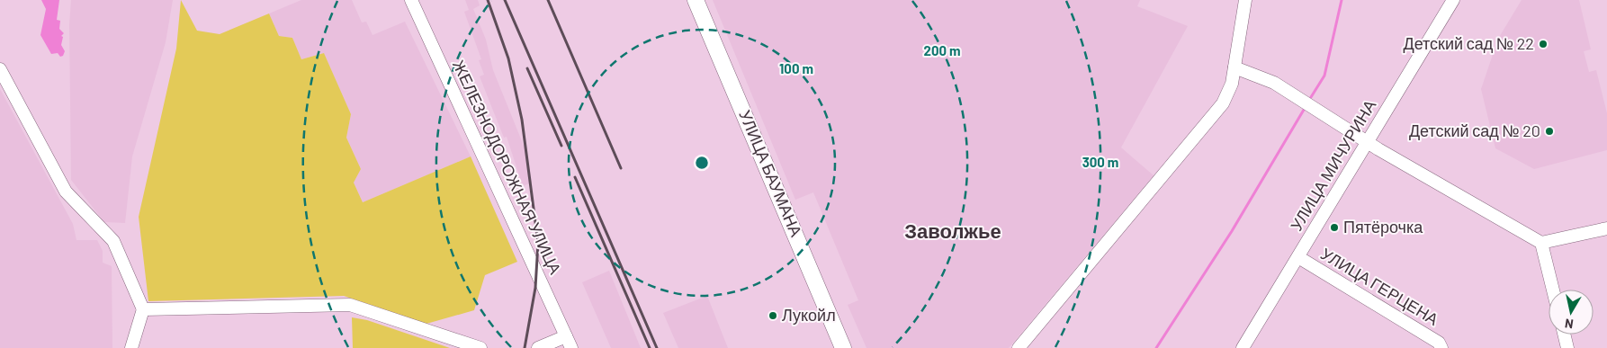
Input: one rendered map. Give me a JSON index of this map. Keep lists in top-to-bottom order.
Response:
{
  "streets": {
    "main road": ["УЛИЦА БАУМАНА"],
    "street": ["УЛИЦА МИЧУРИНА", "ЖЕЛЕЗНОДОРОЖНАЯ УЛИЦА", "УЛИЦА ГЕРЦЕНА"]
  },
  "crossings": [
    ["УЛИЦА МИЧУРИНА", "УЛИЦА ГЕРЦЕНА"]
  ],
  "districts": ["Заволжье"],
  "places": [
    "Детский сад № 22",
    "Детский сад № 20",
    "Пятёрочка",
    "Лукойл"
  ],
  "north": "bottom",
  "rings": ["200 m", "100 m", "300 m"]
}
